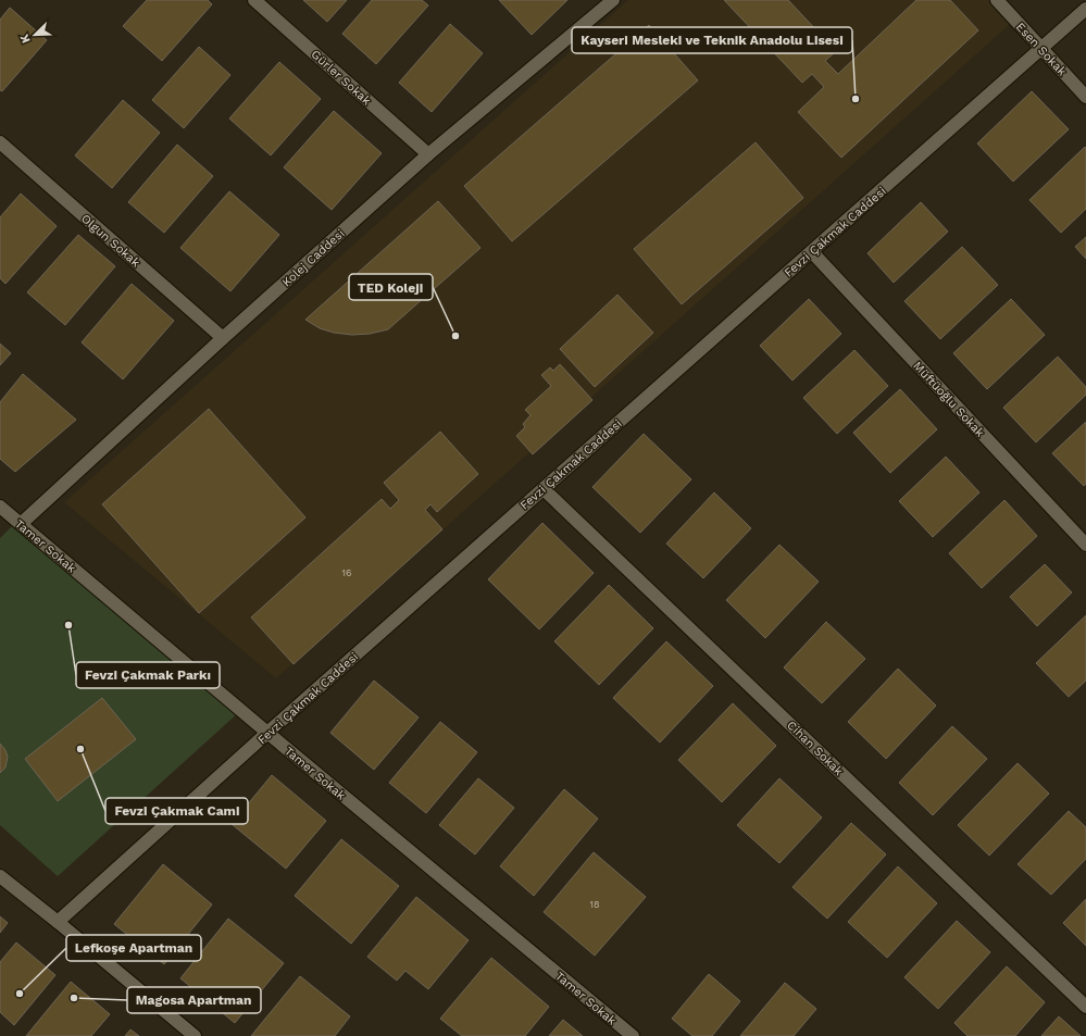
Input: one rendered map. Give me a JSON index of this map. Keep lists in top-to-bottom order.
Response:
{
  "streets": {
    "street": [
      "Esen Sokak",
      "Gürler Sokak",
      "Fevzi Çakmak Caddesi",
      "Olgun Sokak",
      "Kolej Caddesi",
      "Müftüoğlu Sokak",
      "Tamer Sokak",
      "Cihan Sokak"
    ]
  },
  "crossings": [
    ["Esen Sokak", "Fevzi Çakmak Caddesi"],
    ["Gürler Sokak", "Kolej Caddesi"],
    ["Fevzi Çakmak Caddesi", "Müftüoğlu Sokak"],
    ["Fevzi Çakmak Caddesi", "Tamer Sokak"],
    ["Fevzi Çakmak Caddesi", "Cihan Sokak"],
    ["Olgun Sokak", "Kolej Caddesi"],
    ["Kolej Caddesi", "Tamer Sokak"]
  ],
  "places": [
    "Kayseri Mesleki ve Teknik Anadolu Lisesi",
    "TED Koleji",
    "Fevzi Çakmak Parkı",
    "Fevzi Çakmak Cami",
    "Lefkoşe Apartman",
    "Magosa Apartman"
  ],
  "house_numbers": ["16", "18"],
  "north": "bottom left"
}
